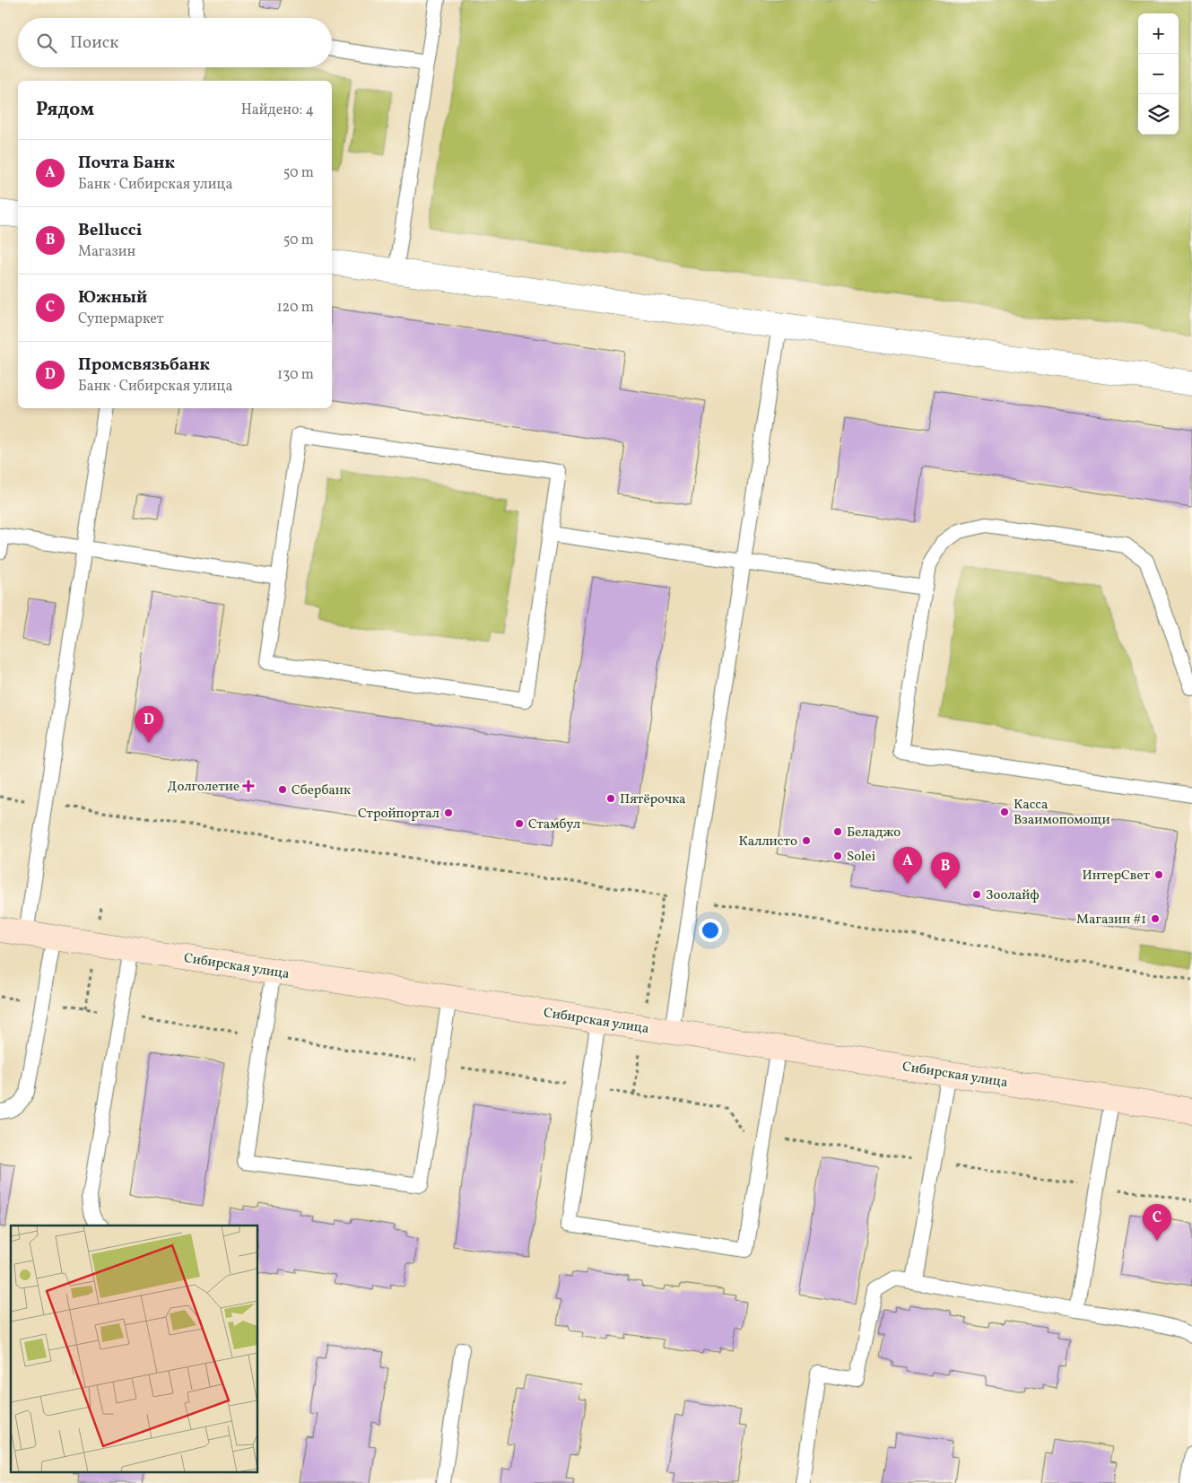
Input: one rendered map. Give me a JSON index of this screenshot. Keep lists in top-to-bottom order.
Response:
{
  "streets": {
    "main road": ["Сибирская улица"]
  },
  "places": {
    "health": ["Долголетие"],
    "other": [
      "Сбербанк",
      "Пятёрочка",
      "Касса Взаимопомощи",
      "Стройпортал",
      "Стамбул",
      "Беладжо",
      "Каллисто",
      "Solei",
      "ИнтерСвет",
      "Зоолайф",
      "Магазин #1"
    ]
  },
  "page": {
    "map_buttons": ["+", "−"],
    "search": "Поиск",
    "heading": ["Рядом", "Найдено: 4"],
    "list": [
      {
        "mark": "A",
        "name": "Почта Банк",
        "note": "Банк · Сибирская улица",
        "value": "50 m"
      },
      {
        "mark": "B",
        "name": "Bellucci",
        "note": "Магазин",
        "value": "50 m"
      },
      {
        "mark": "C",
        "name": "Южный",
        "note": "Супермаркет",
        "value": "120 m"
      },
      {
        "mark": "D",
        "name": "Промсвязьбанк",
        "note": "Банк · Сибирская улица",
        "value": "130 m"
      }
    ],
    "pins": [
      "D",
      "A",
      "B",
      "C"
    ]
  }
}
